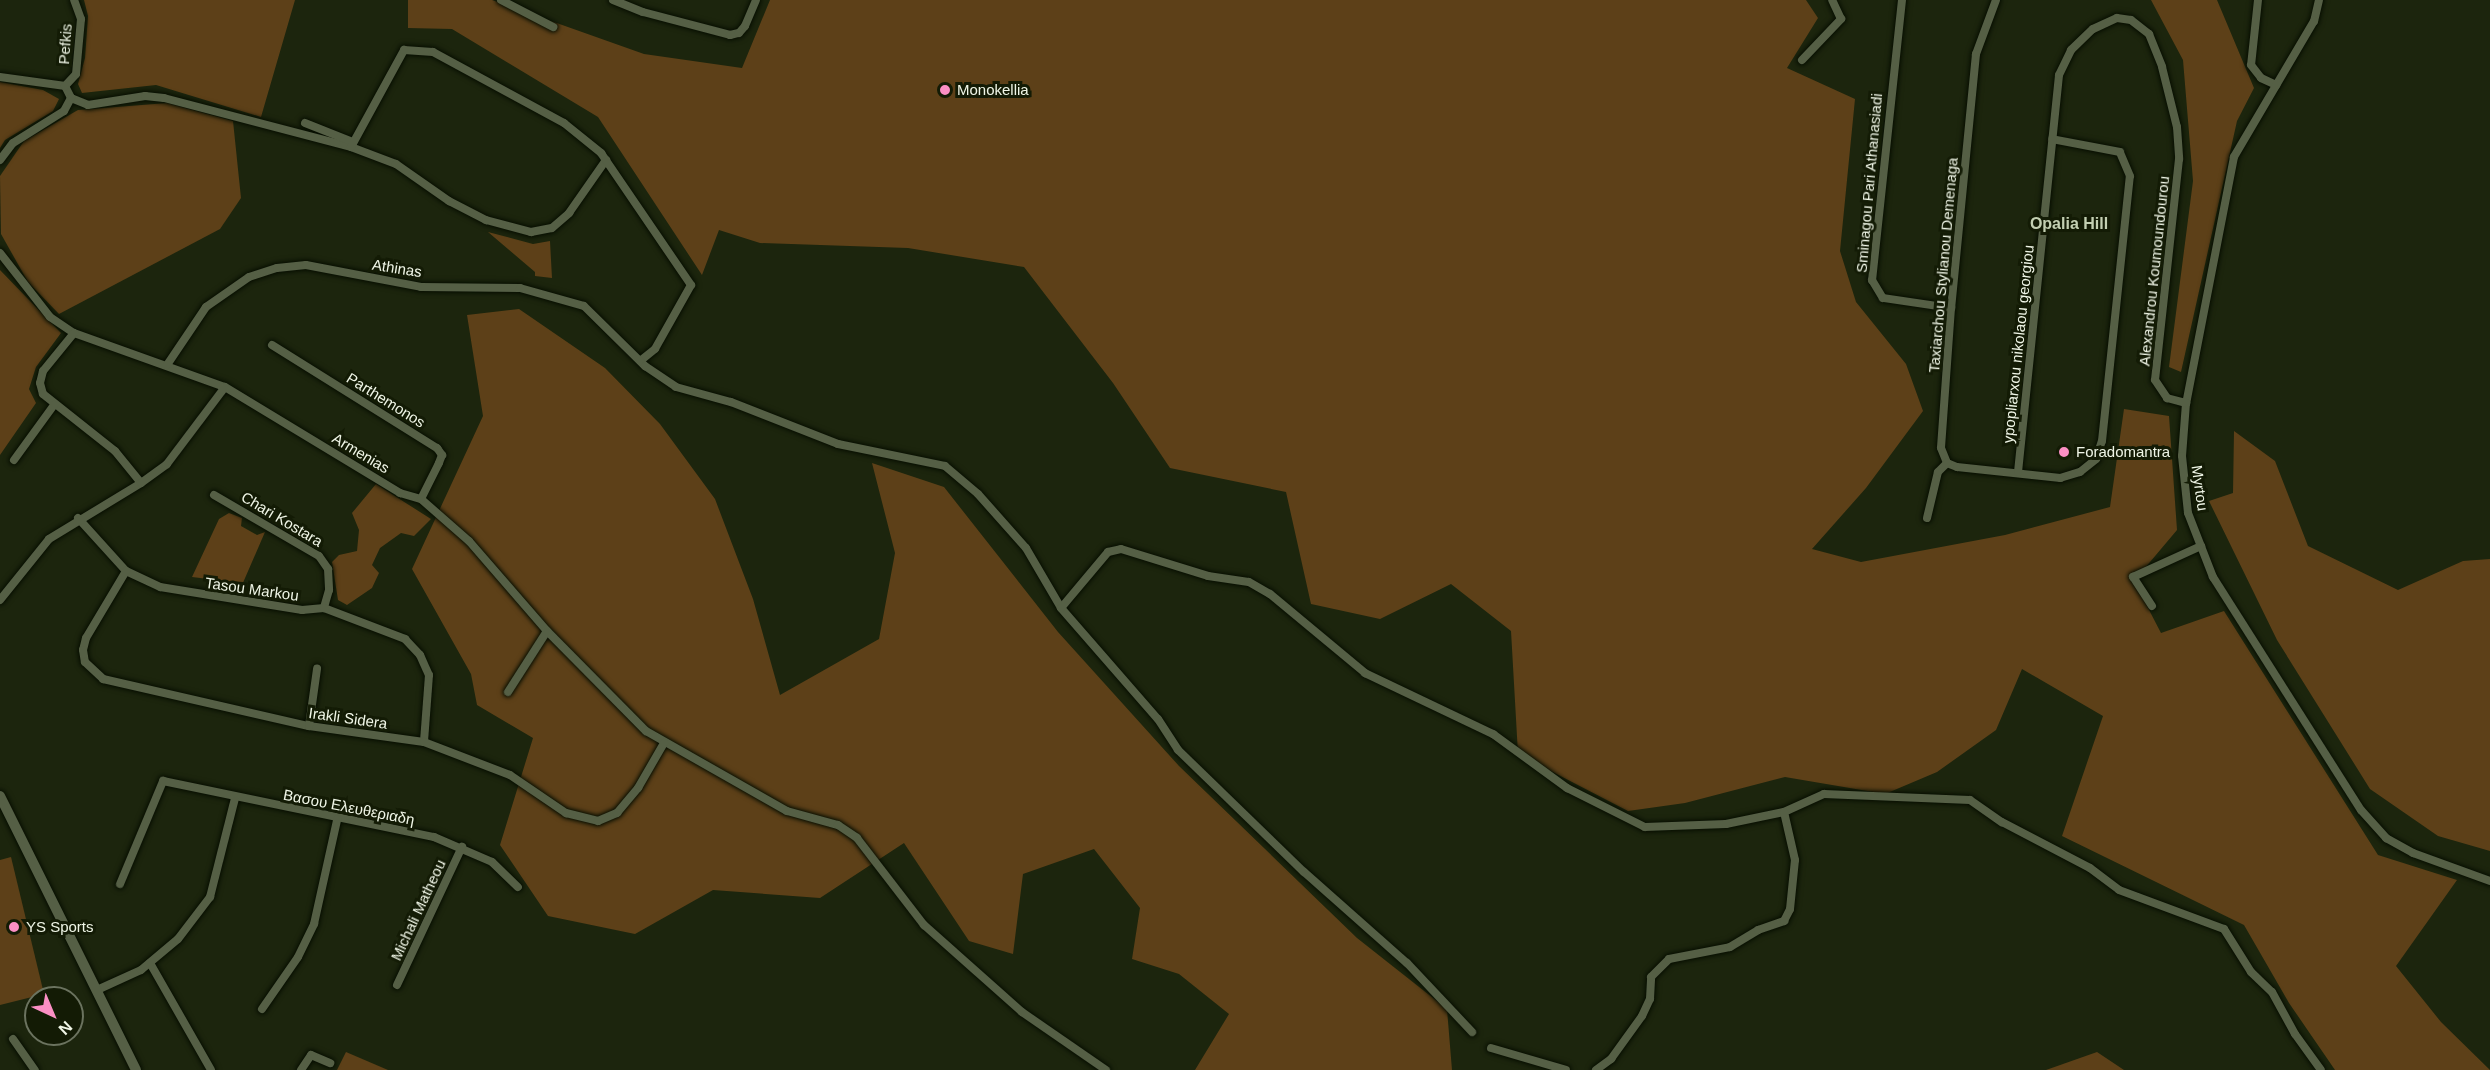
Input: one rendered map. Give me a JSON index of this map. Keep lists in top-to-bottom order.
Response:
{
  "streets": {
    "street": [
      "Pefkis",
      "Sminagou Pari Athanasiadi",
      "Taxiarchou Stylianou Demenaga",
      "Athinas",
      "Alexandrou Koumoundourou",
      "ypopliarxou nikolaou georgiou",
      "Parthemonos",
      "Armenias",
      "Myrtou",
      "Chari Kostara",
      "Tasou Markou",
      "Irakli Sidera",
      "Βασου Ελευθεριαδη",
      "Michali Matheou"
    ]
  },
  "crossings": [
    ["Sminagou Pari Athanasiadi", "Taxiarchou Stylianou Demenaga"],
    ["Athinas", "Armenias"],
    ["Alexandrou Koumoundourou", "ypopliarxou nikolaou georgiou"],
    ["Alexandrou Koumoundourou", "Myrtou"],
    ["Parthemonos", "Armenias"],
    ["Armenias", "Irakli Sidera"],
    ["Chari Kostara", "Tasou Markou"],
    ["Tasou Markou", "Irakli Sidera"],
    ["Βασου Ελευθεριαδη", "Michali Matheou"]
  ],
  "districts": ["Opalia Hill"],
  "places": ["Monokellia", "Foradomantra", "YS Sports"],
  "north": "bottom right"
}
